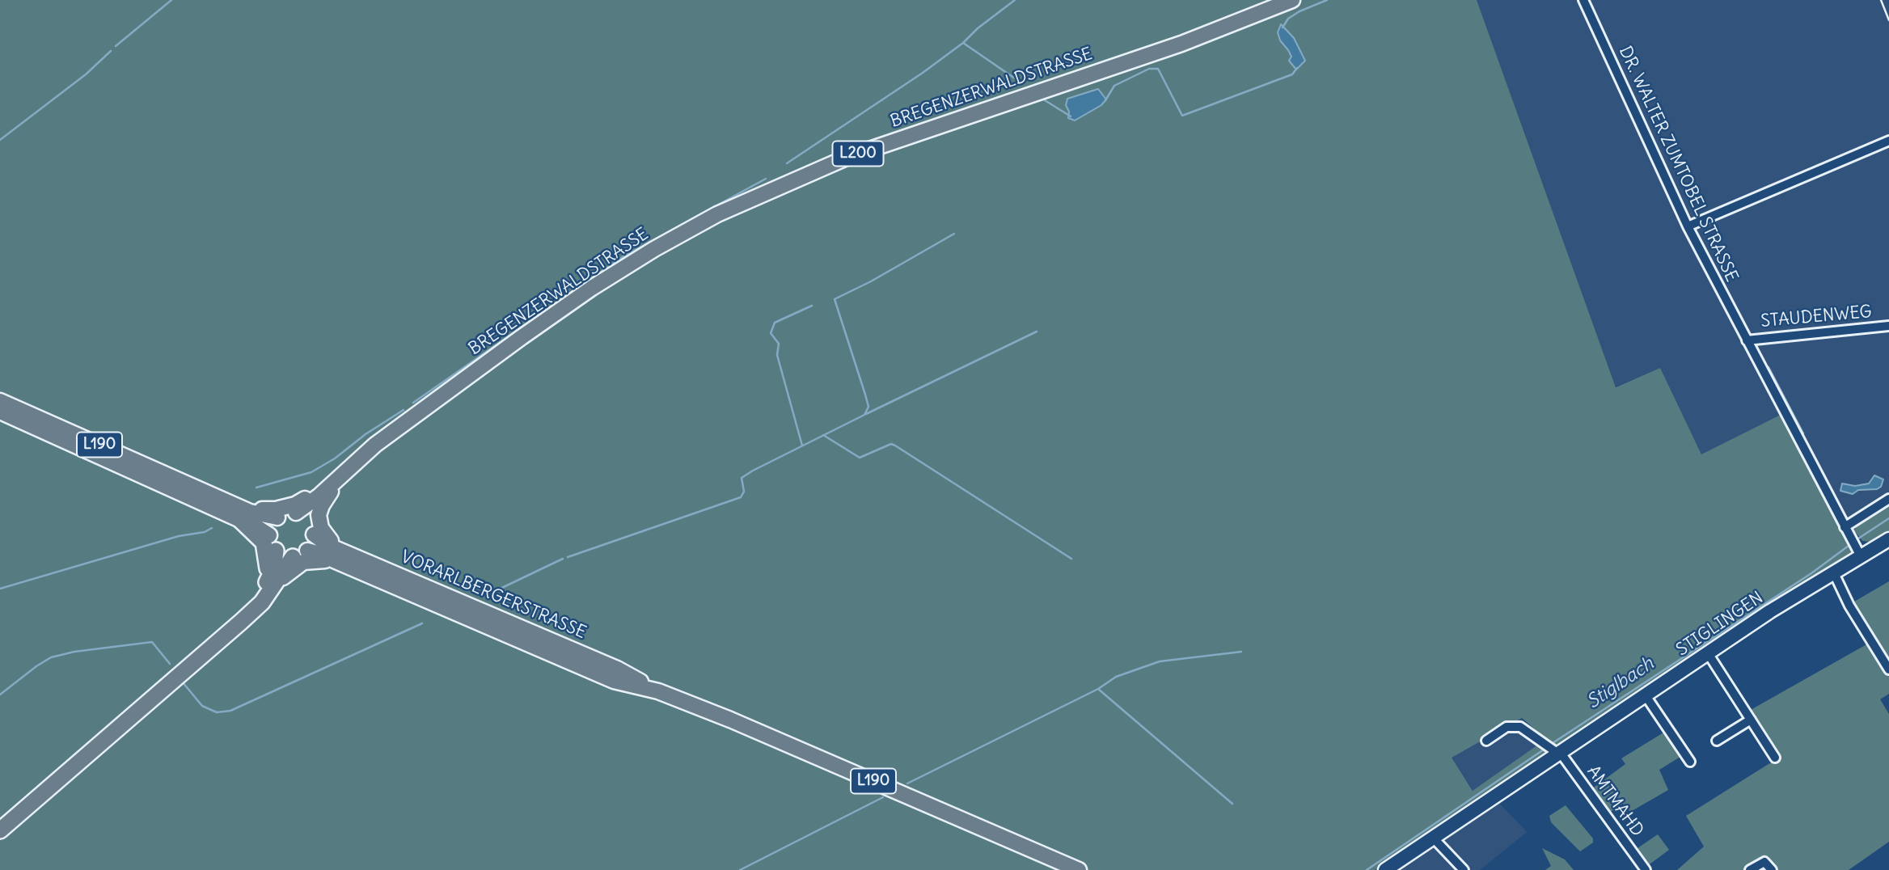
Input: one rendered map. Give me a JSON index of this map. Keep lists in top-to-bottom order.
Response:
{
  "streets": {
    "main road": [
      "BREGENZERWALDSTRASSE",
      "L200",
      "L190",
      "VORARLBERGERSTRASSE",
      "STIGLINGEN"
    ],
    "street": ["DR. WALTER ZUMTOBEL STRASSE", "STAUDENWEG", "AMTMAHD"]
  },
  "crossings": [
    ["BREGENZERWALDSTRASSE", "L190"],
    ["BREGENZERWALDSTRASSE", "VORARLBERGERSTRASSE"],
    ["DR. WALTER ZUMTOBEL STRASSE", "STAUDENWEG"],
    ["DR. WALTER ZUMTOBEL STRASSE", "STIGLINGEN"],
    ["L190", "VORARLBERGERSTRASSE"],
    ["STIGLINGEN", "AMTMAHD"]
  ],
  "water": ["Stiglbach"]
}
